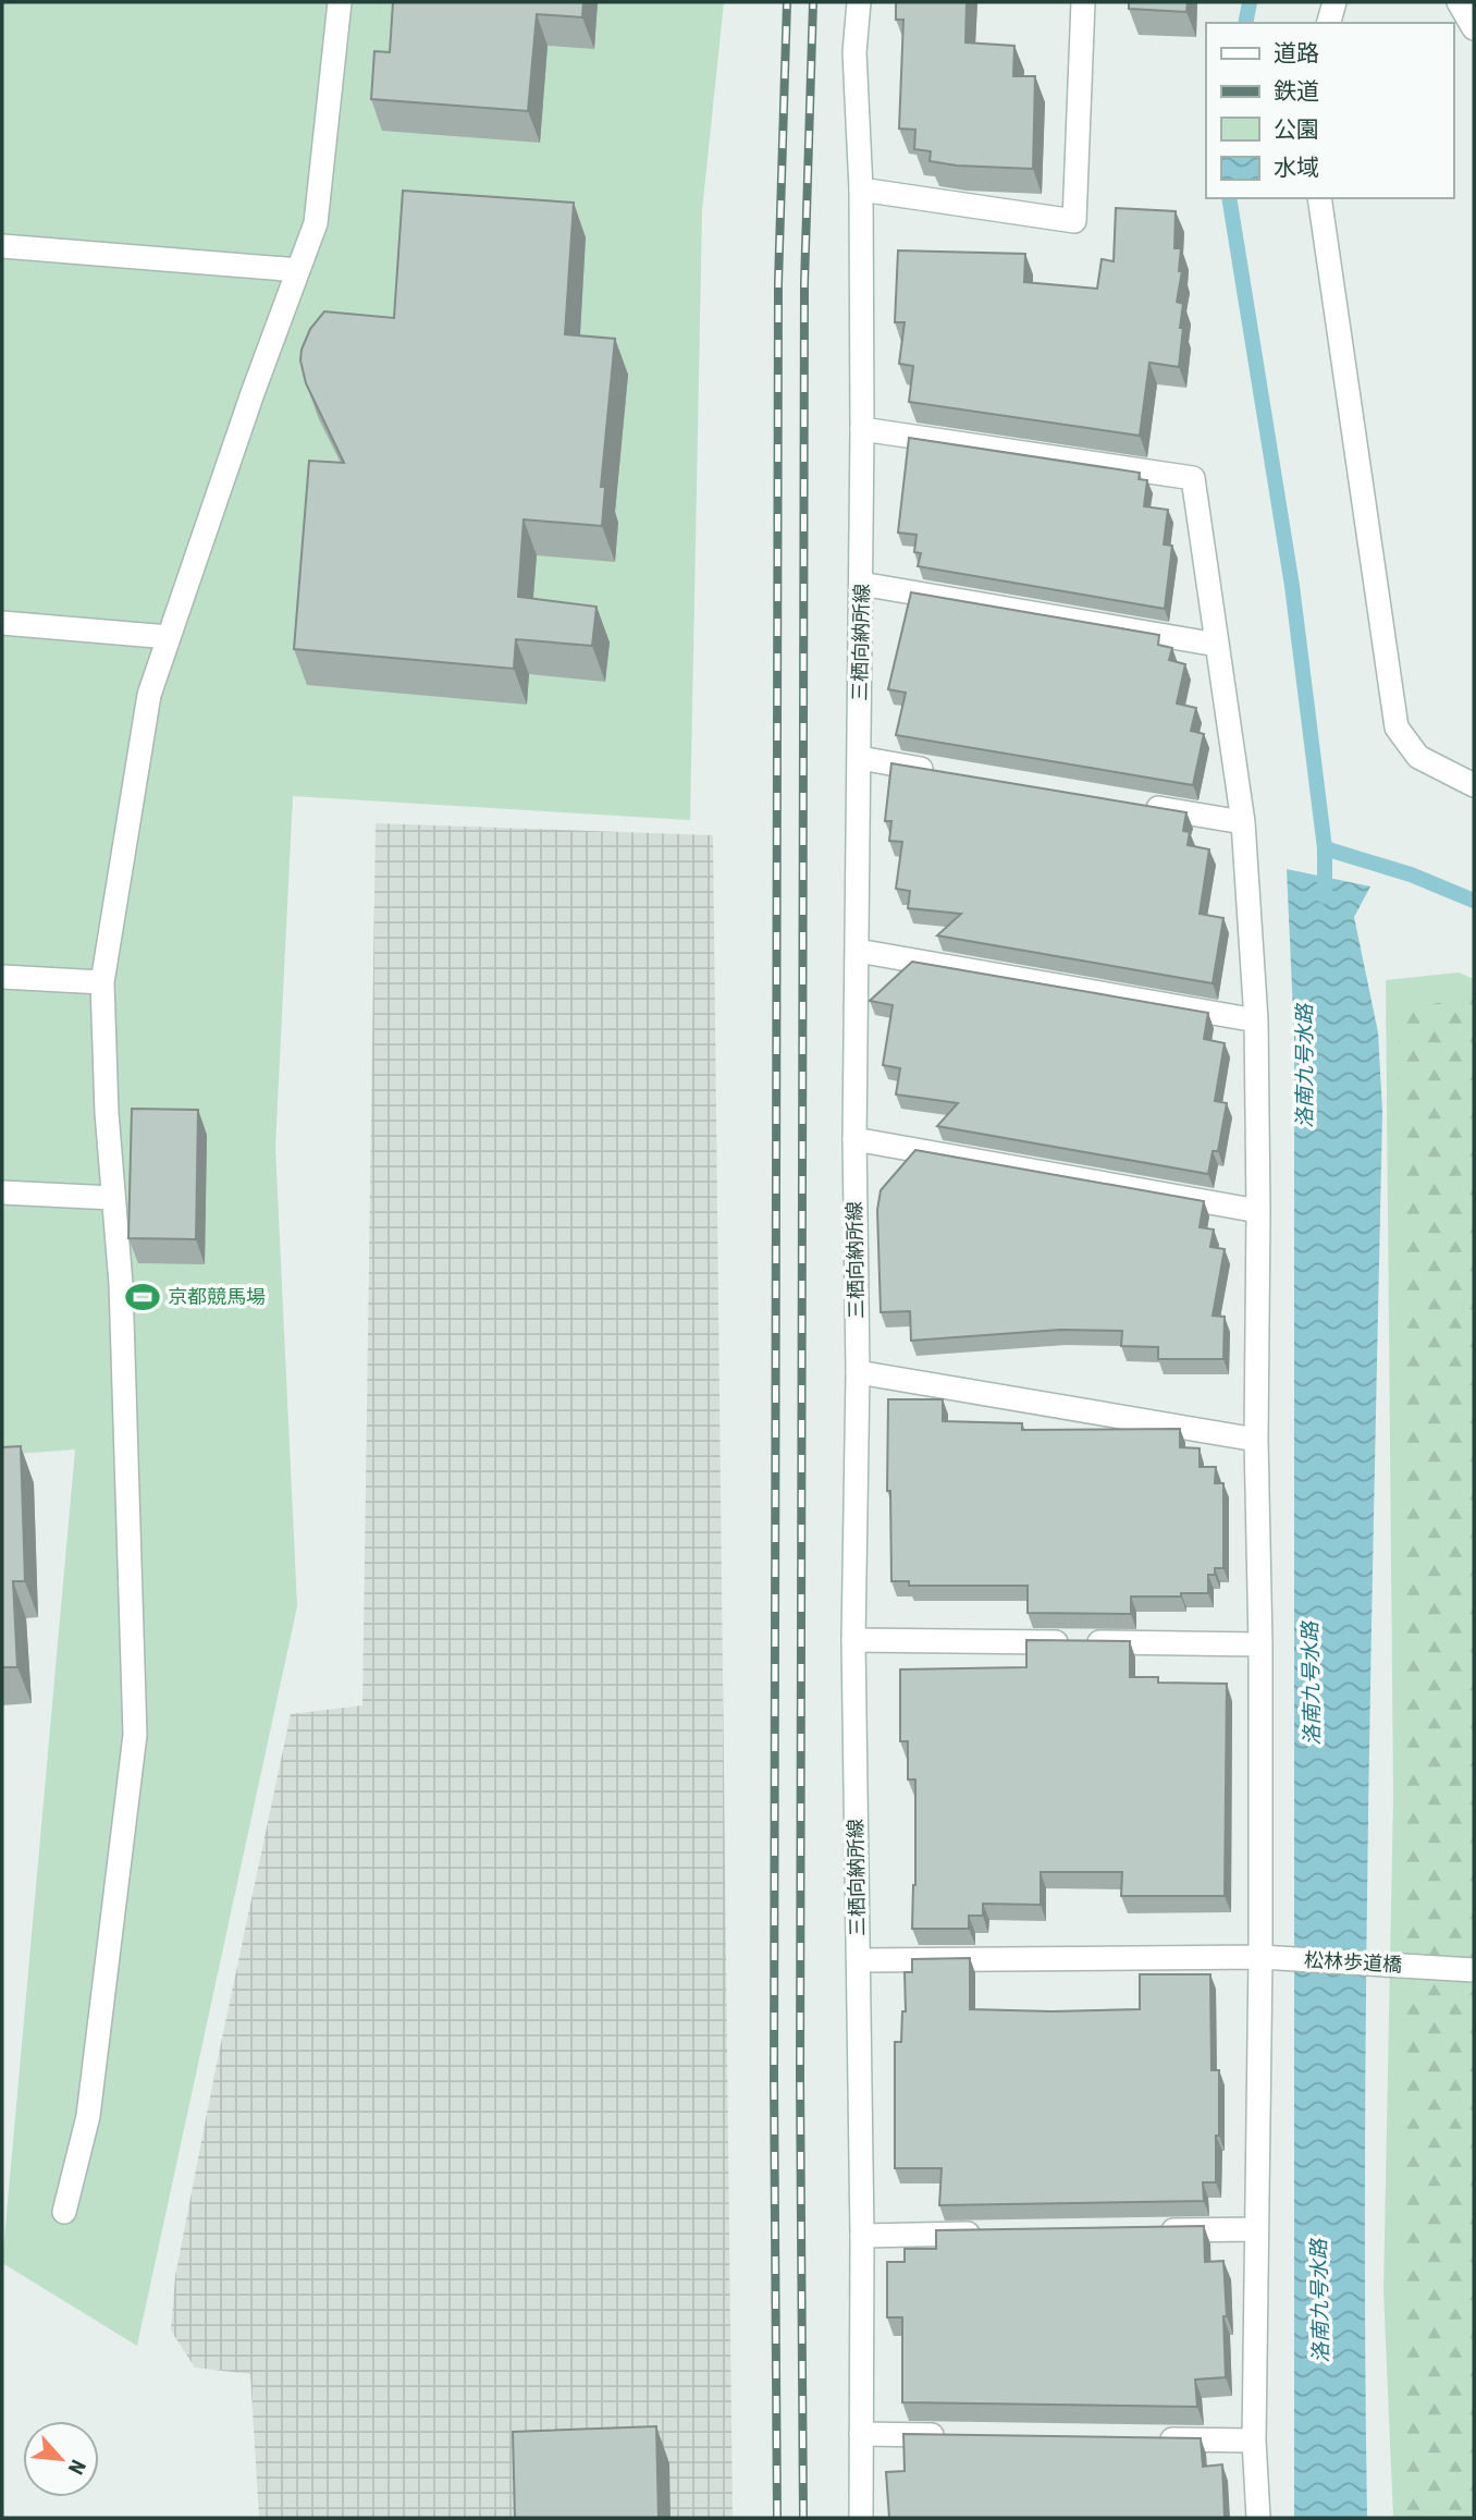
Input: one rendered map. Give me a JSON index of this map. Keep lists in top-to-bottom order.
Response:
{
  "streets": {
    "street": ["三栖向納所線", "松林歩道橋"]
  },
  "crossings": [
    ["三栖向納所線", "松林歩道橋"]
  ],
  "water": ["洛南九号水路"],
  "places": {
    "sports": ["京都競馬場"]
  },
  "legend": [
    "道路",
    "鉄道",
    "公園",
    "水域"
  ],
  "north": "bottom right"
}
